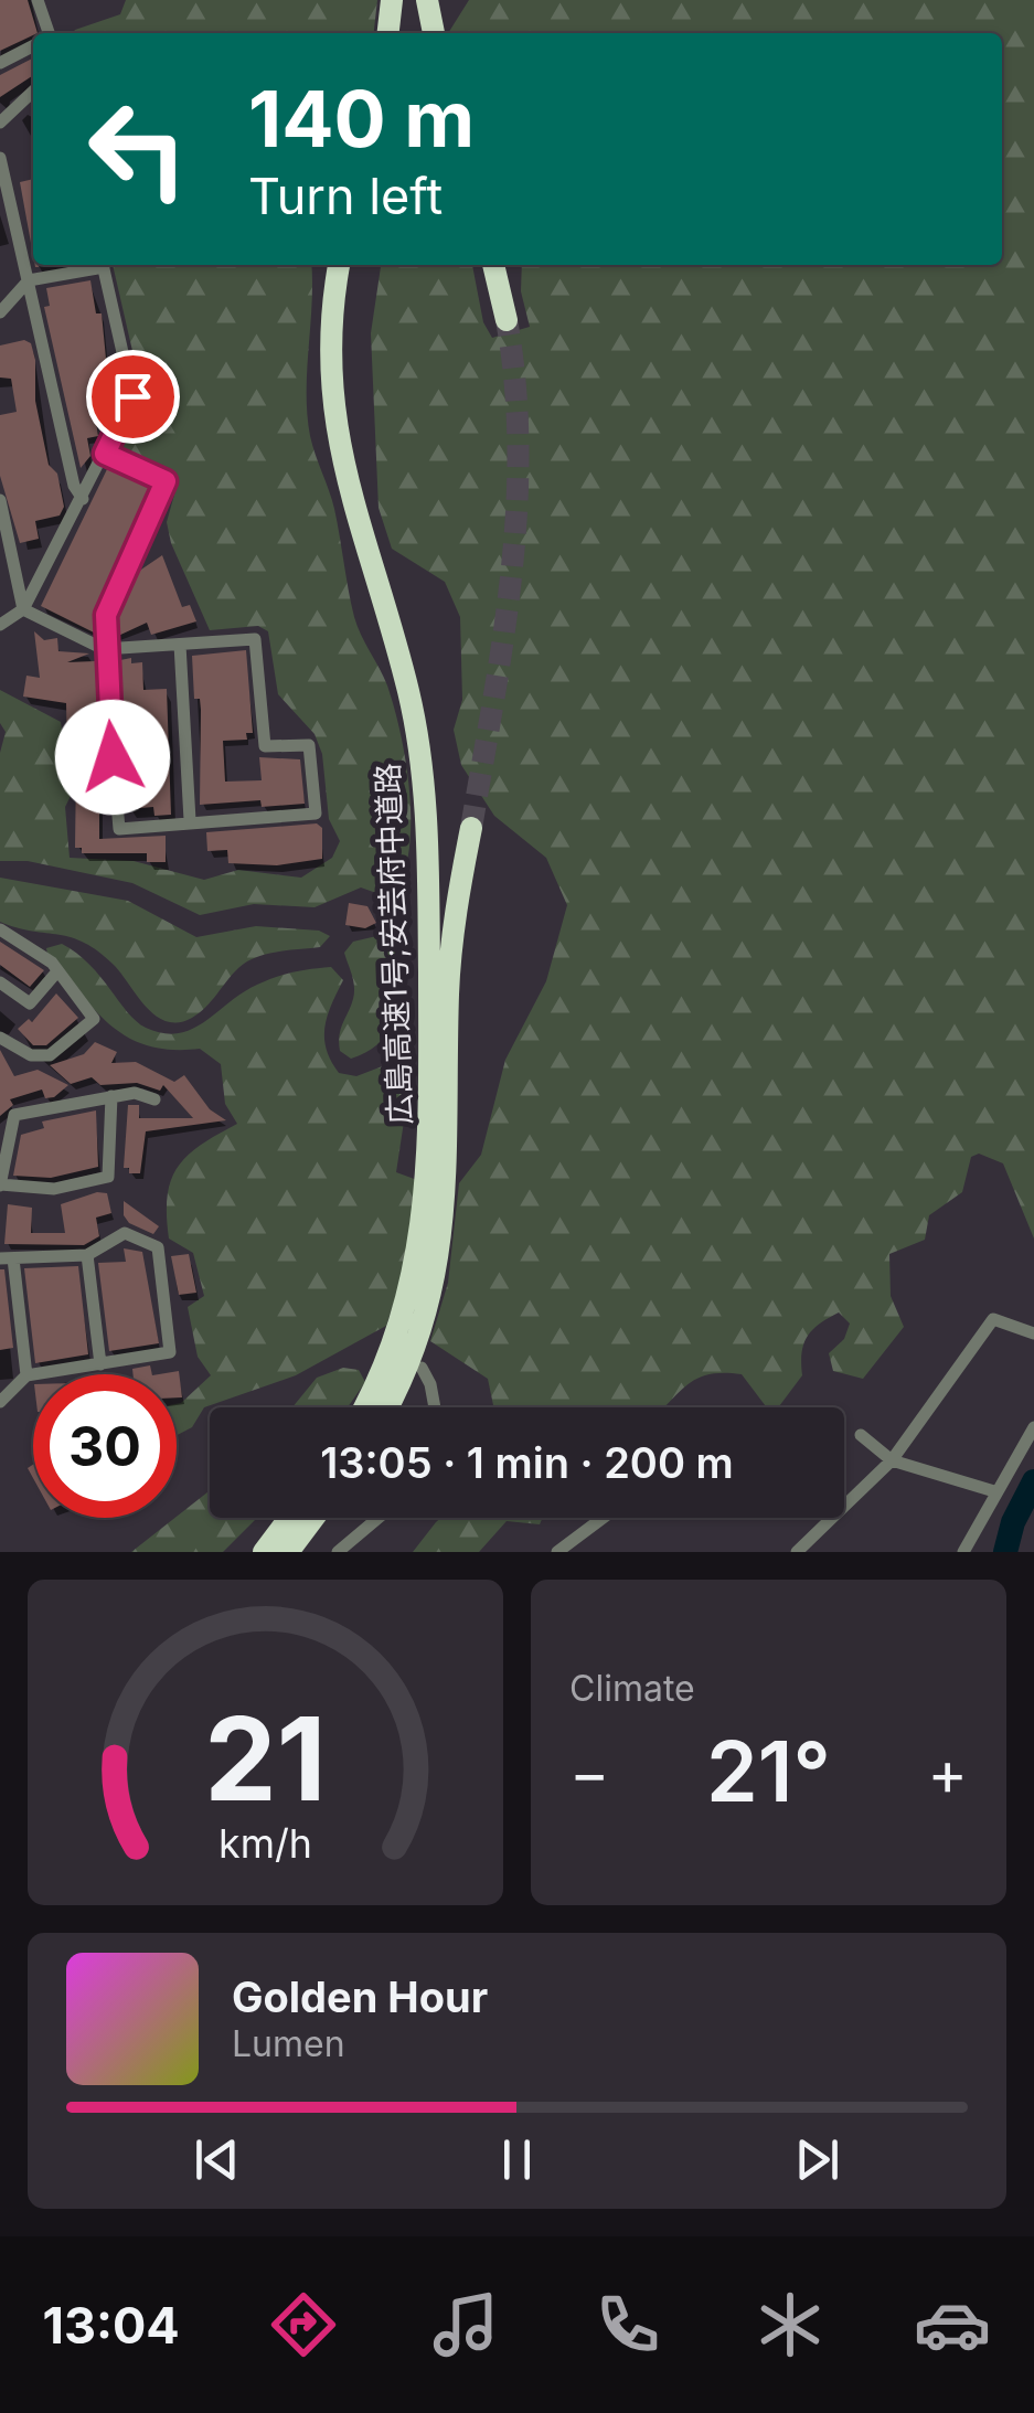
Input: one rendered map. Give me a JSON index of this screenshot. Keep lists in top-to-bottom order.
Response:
{
  "streets": {
    "highway": ["広島高速1号;安芸府中道路"]
  },
  "page": {
    "turn": ["140 m", "Turn left"],
    "limit": "30",
    "trip": "13:05 · 1 min · 200 m",
    "tile": "Climate",
    "heat": ["−", "21°", "+"],
    "song": ["Golden Hour", "Lumen"],
    "tabs": "13:04",
    "gauge": ["21", "km/h"]
  }
}
